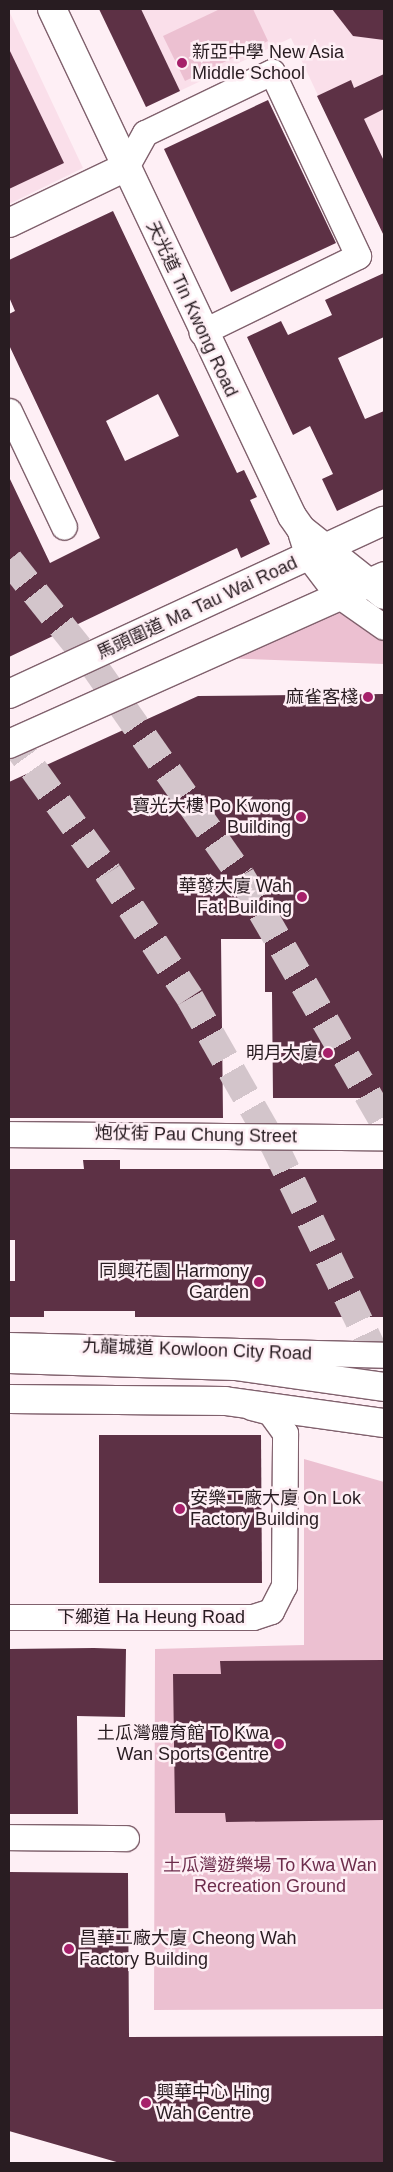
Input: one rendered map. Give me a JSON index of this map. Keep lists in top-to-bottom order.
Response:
{
  "streets": {
    "main road": ["天光道 Tin Kwong Road", "馬頭圍道 Ma Tau Wai Road"],
    "street": ["炮仗街 Pau Chung Street", "九龍城道 Kowloon City Road", "下鄉道 Ha Heung Road"]
  },
  "crossings": [
    ["天光道 Tin Kwong Road", "馬頭圍道 Ma Tau Wai Road"]
  ],
  "parks": ["土瓜灣遊樂場 To Kwa Wan Recreation Ground"],
  "places": [
    "新亞中學 New Asia Middle School",
    "麻雀客棧",
    "寶光大樓 Po Kwong Building",
    "華發大廈 Wah Fat Building",
    "明月大廈",
    "同興花園 Harmony Garden",
    "安樂工廠大廈 On Lok Factory Building",
    "土瓜灣體育館 To Kwa Wan Sports Centre",
    "昌華工廠大廈 Cheong Wah Factory Building",
    "興華中心 Hing Wah Centre"
  ]
}
